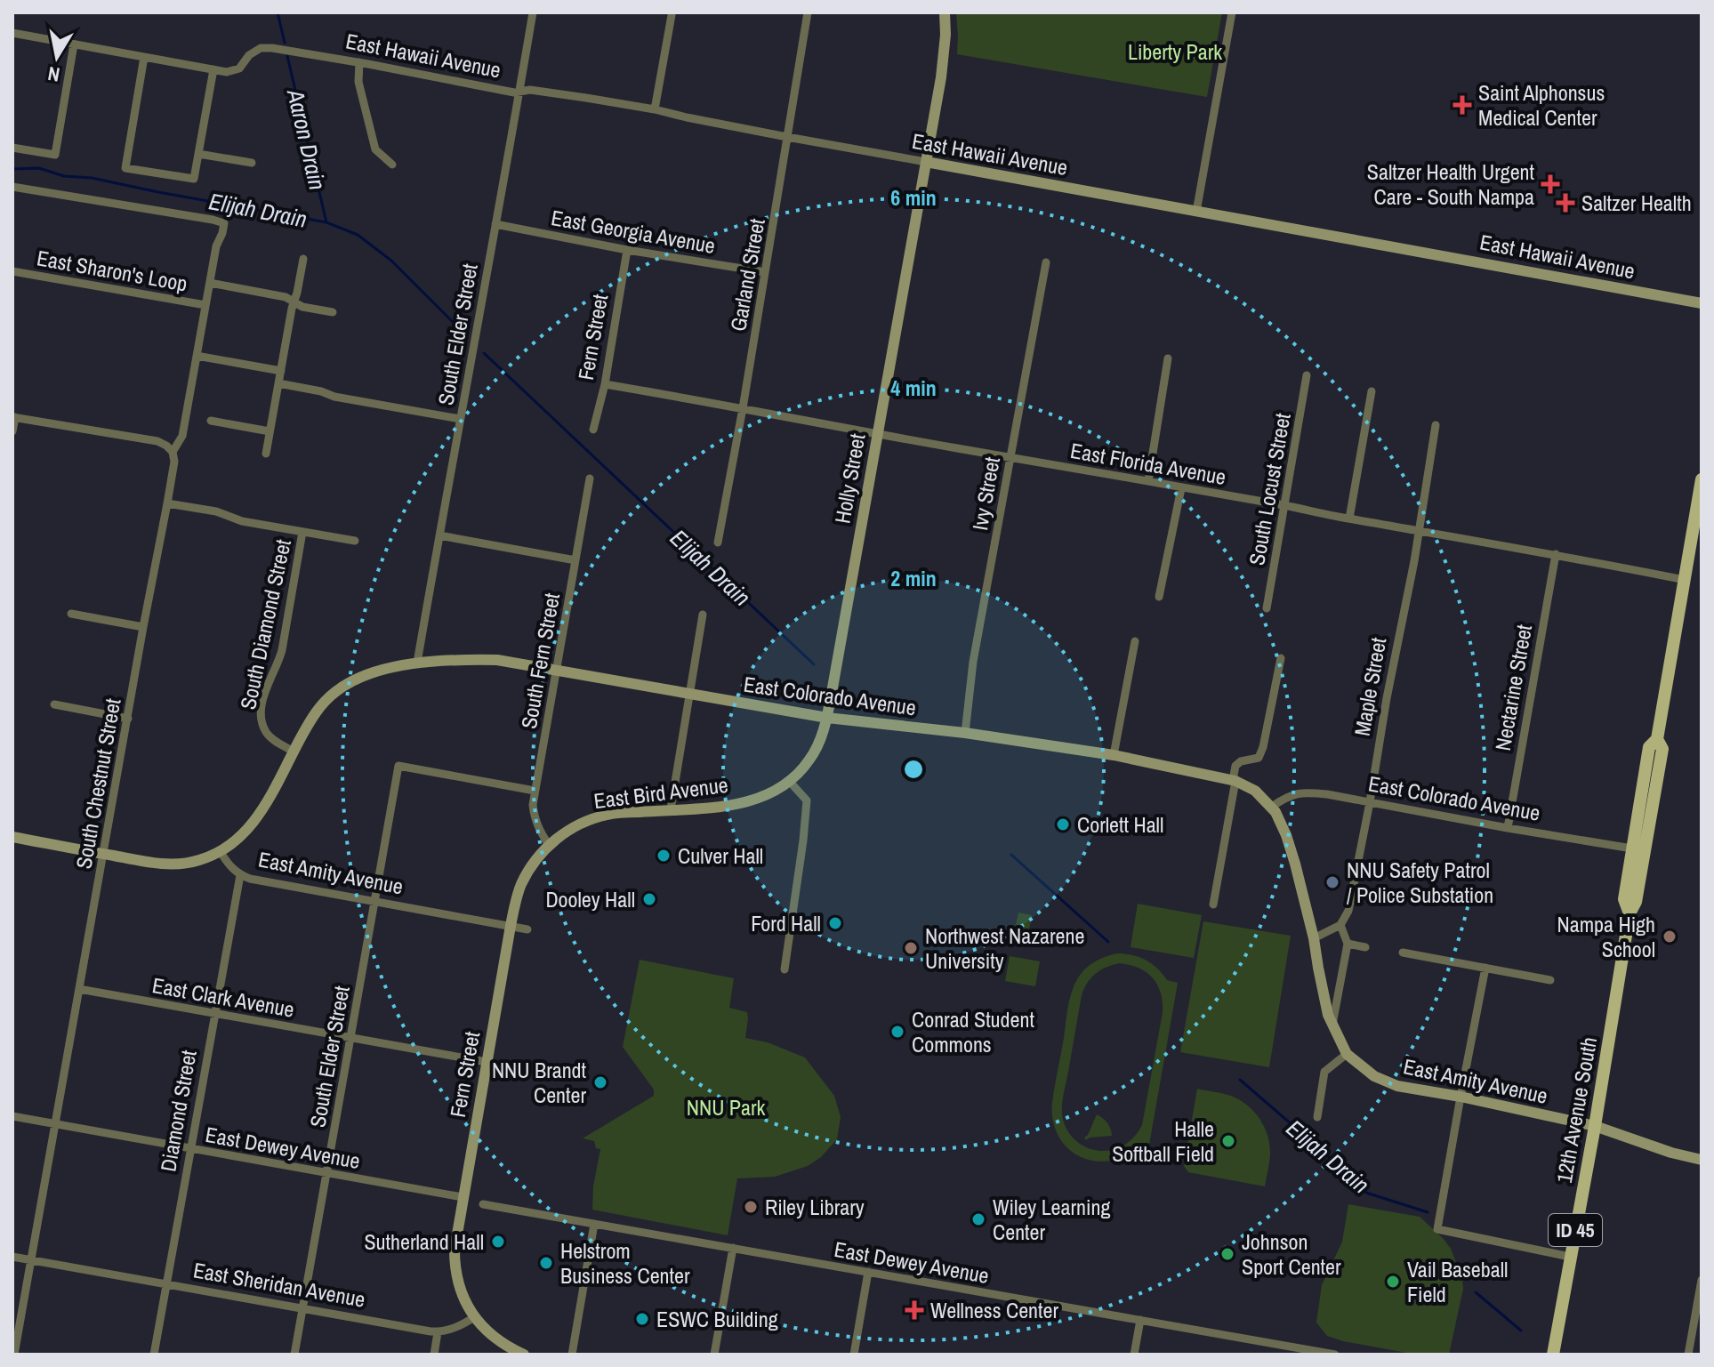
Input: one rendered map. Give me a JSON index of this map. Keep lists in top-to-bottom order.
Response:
{
  "streets": {
    "main road": ["12th Avenue South", "ID 45"],
    "street": [
      "East Hawaii Avenue",
      "East Georgia Avenue",
      "East Sharon's Loop",
      "Garland Street",
      "South Elder Street",
      "Fern Street",
      "East Florida Avenue",
      "Holly Street",
      "South Locust Street",
      "Ivy Street",
      "South Diamond Street",
      "South Fern Street",
      "Maple Street",
      "Nectarine Street",
      "East Colorado Avenue",
      "South Chestnut Street",
      "East Bird Avenue",
      "East Amity Avenue",
      "East Clark Avenue",
      "Diamond Street",
      "East Dewey Avenue",
      "East Sheridan Avenue"
    ]
  },
  "crossings": [
    ["East Hawaii Avenue", "Garland Street"],
    ["East Hawaii Avenue", "South Elder Street"],
    ["East Hawaii Avenue", "Holly Street"],
    ["East Georgia Avenue", "Garland Street"],
    ["East Georgia Avenue", "South Elder Street"],
    ["East Georgia Avenue", "Fern Street"],
    ["East Sharon's Loop", "South Chestnut Street"],
    ["Garland Street", "East Florida Avenue"],
    ["South Elder Street", "South Fern Street"],
    ["South Elder Street", "East Colorado Avenue"],
    ["South Elder Street", "East Amity Avenue"],
    ["South Elder Street", "East Clark Avenue"],
    ["South Elder Street", "East Dewey Avenue"],
    ["South Elder Street", "East Sheridan Avenue"],
    ["Fern Street", "East Florida Avenue"],
    ["Fern Street", "South Fern Street"],
    ["Fern Street", "East Bird Avenue"],
    ["Fern Street", "East Amity Avenue"],
    ["Fern Street", "East Clark Avenue"],
    ["Fern Street", "East Dewey Avenue"],
    ["East Florida Avenue", "Holly Street"],
    ["East Florida Avenue", "South Locust Street"],
    ["East Florida Avenue", "Ivy Street"],
    ["East Florida Avenue", "Maple Street"],
    ["East Florida Avenue", "Nectarine Street"],
    ["East Florida Avenue", "12th Avenue South"],
    ["Holly Street", "East Colorado Avenue"],
    ["Holly Street", "East Bird Avenue"],
    ["Ivy Street", "East Colorado Avenue"],
    ["South Fern Street", "East Colorado Avenue"],
    ["South Fern Street", "East Bird Avenue"],
    ["Maple Street", "East Colorado Avenue"],
    ["Nectarine Street", "East Colorado Avenue"],
    ["East Colorado Avenue", "East Bird Avenue"],
    ["East Colorado Avenue", "12th Avenue South"],
    ["South Chestnut Street", "East Clark Avenue"],
    ["South Chestnut Street", "East Dewey Avenue"],
    ["South Chestnut Street", "East Sheridan Avenue"],
    ["East Amity Avenue", "12th Avenue South"],
    ["East Amity Avenue", "Diamond Street"],
    ["East Clark Avenue", "Diamond Street"],
    ["Diamond Street", "East Dewey Avenue"],
    ["Diamond Street", "East Sheridan Avenue"]
  ],
  "water": ["Aaron Drain", "Elijah Drain"],
  "parks": ["Liberty Park", "NNU Park"],
  "places": {
    "health": [
      "Saint Alphonsus Medical Center",
      "Saltzer Health Urgent Care - South Nampa",
      "Saltzer Health",
      "Wellness Center"
    ],
    "other": [
      "Corlett Hall",
      "Culver Hall",
      "NNU Safety Patrol / Police Substation",
      "Dooley Hall",
      "Ford Hall",
      "Nampa High School",
      "Northwest Nazarene University",
      "Conrad Student Commons",
      "NNU Brandt Center",
      "Halle Softball Field",
      "Riley Library",
      "Wiley Learning Center",
      "Sutherland Hall",
      "Johnson Sport Center",
      "Helstrom Business Center",
      "Vail Baseball Field",
      "ESWC Building"
    ]
  },
  "north": "bottom",
  "rings": ["6 min", "4 min", "2 min"]
}
